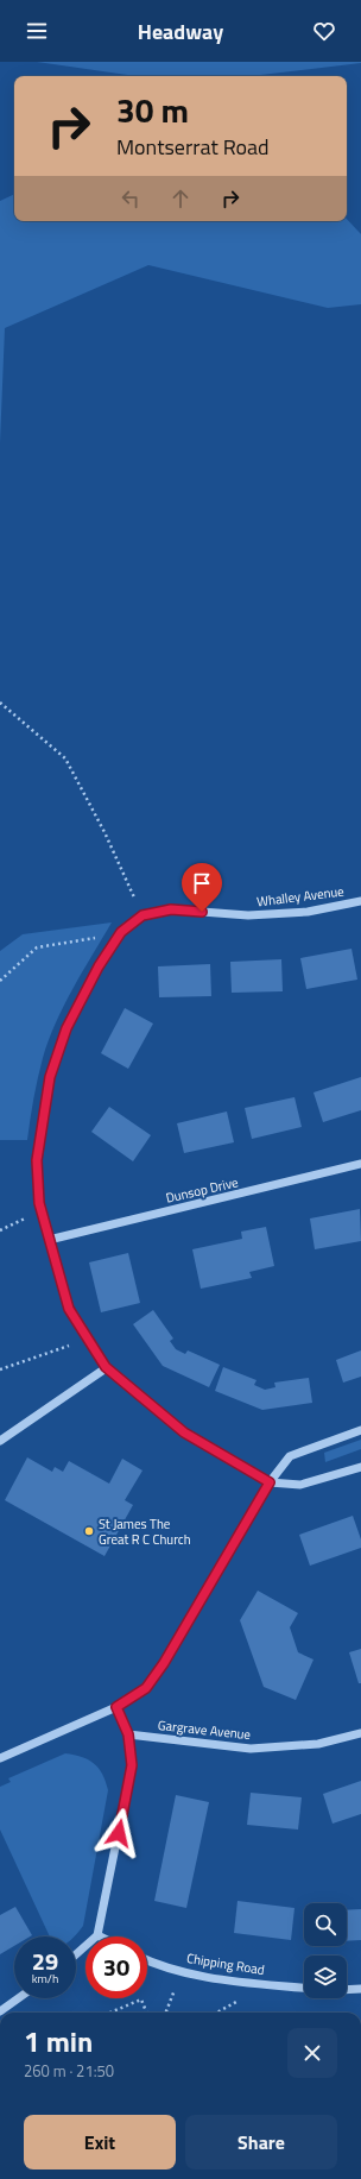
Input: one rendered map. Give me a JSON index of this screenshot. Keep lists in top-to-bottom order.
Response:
{
  "streets": {
    "street": [
      "Whalley Avenue",
      "Dunsop Drive",
      "Gargrave Avenue",
      "Chipping Road"
    ]
  },
  "crossings": [
    ["Whalley Avenue", "Dunsop Drive"]
  ],
  "places": ["St James The Great R C Church"],
  "page": {
    "header": "Headway",
    "turn": ["30 m", "Montserrat Road"],
    "speed": "29 km/h",
    "limit": "30",
    "heading": ["1 min", "260 m · 21:50"],
    "buttons": ["Exit", "Share"]
  }
}
